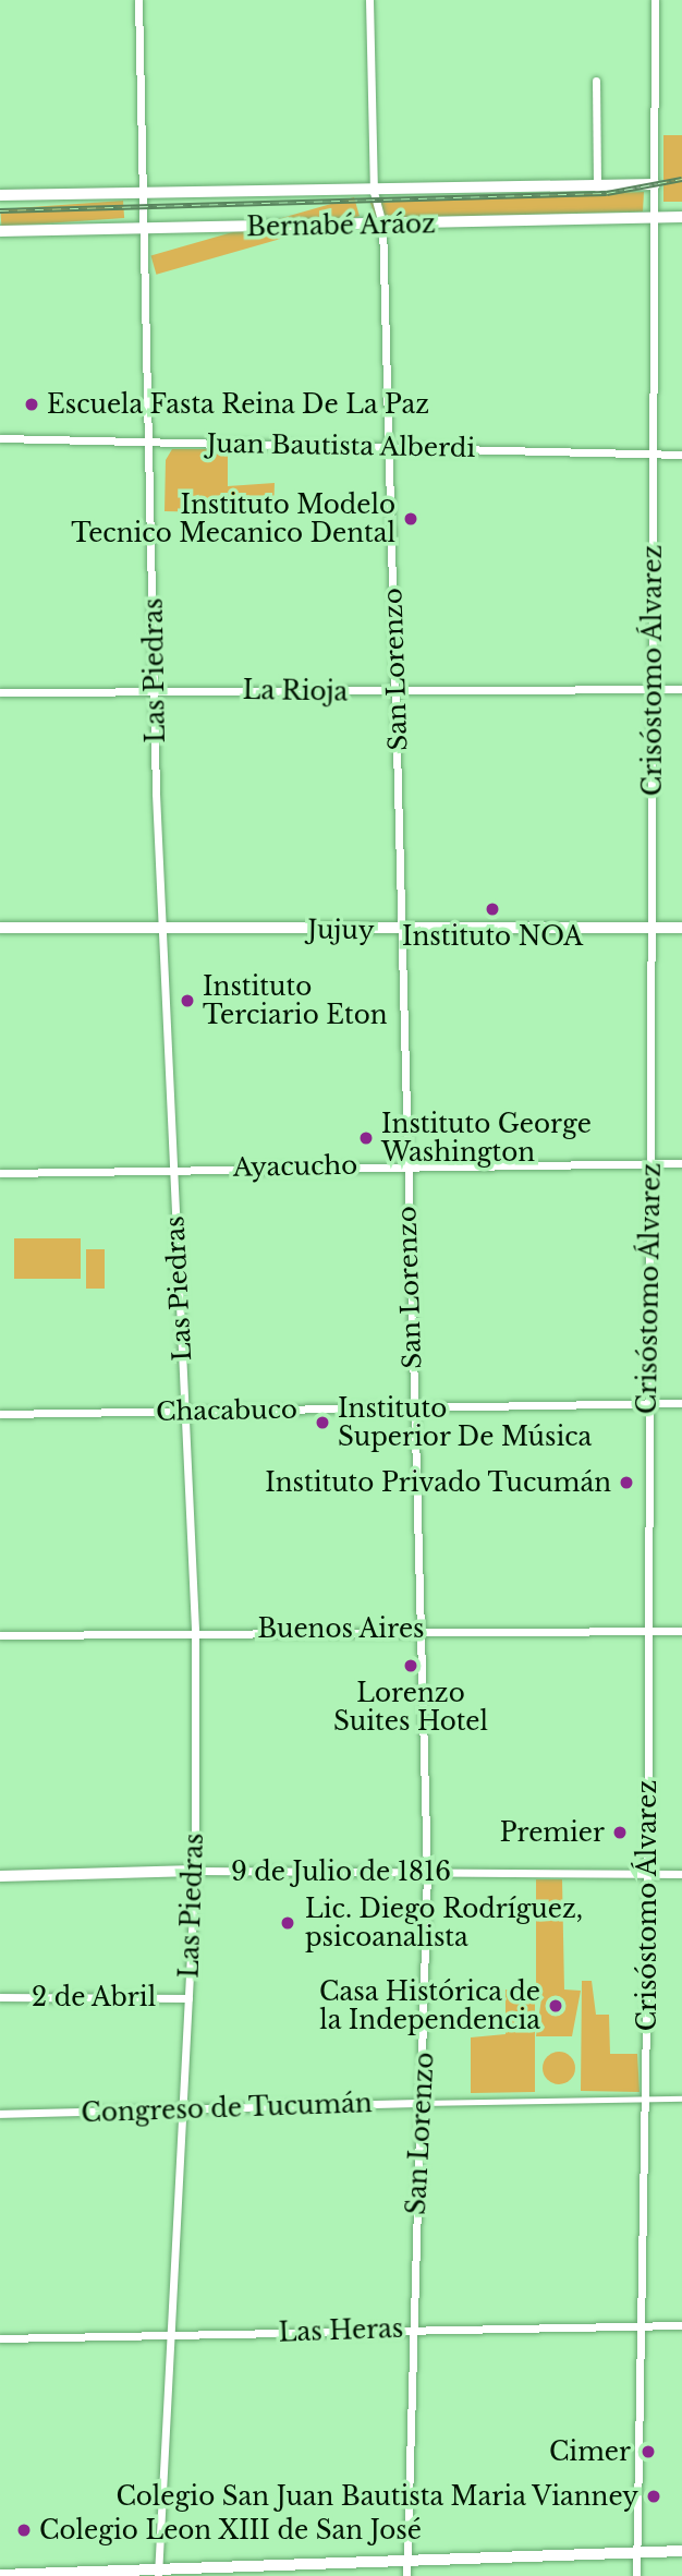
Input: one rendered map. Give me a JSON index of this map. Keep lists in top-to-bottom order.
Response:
{
  "streets": {
    "street": [
      "Bernabé Aráoz",
      "Juan Bautista Alberdi",
      "San Lorenzo",
      "Las Piedras",
      "Crisóstomo Álvarez",
      "La Rioja",
      "Jujuy",
      "Ayacucho",
      "Chacabuco",
      "Buenos Aires",
      "9 de Julio de 1816",
      "2 de Abril",
      "Congreso de Tucumán",
      "Las Heras"
    ]
  },
  "crossings": [
    ["Bernabé Aráoz", "San Lorenzo"],
    ["Bernabé Aráoz", "Las Piedras"],
    ["Bernabé Aráoz", "Crisóstomo Álvarez"],
    ["Juan Bautista Alberdi", "San Lorenzo"],
    ["Juan Bautista Alberdi", "Las Piedras"],
    ["Juan Bautista Alberdi", "Crisóstomo Álvarez"],
    ["San Lorenzo", "La Rioja"],
    ["San Lorenzo", "Jujuy"],
    ["San Lorenzo", "Ayacucho"],
    ["San Lorenzo", "Chacabuco"],
    ["San Lorenzo", "Buenos Aires"],
    ["San Lorenzo", "9 de Julio de 1816"],
    ["San Lorenzo", "Congreso de Tucumán"],
    ["San Lorenzo", "Las Heras"],
    ["Las Piedras", "La Rioja"],
    ["Las Piedras", "Jujuy"],
    ["Las Piedras", "Ayacucho"],
    ["Las Piedras", "Chacabuco"],
    ["Las Piedras", "Buenos Aires"],
    ["Las Piedras", "9 de Julio de 1816"],
    ["Las Piedras", "2 de Abril"],
    ["Las Piedras", "Congreso de Tucumán"],
    ["Las Piedras", "Las Heras"],
    ["Crisóstomo Álvarez", "La Rioja"],
    ["Crisóstomo Álvarez", "Jujuy"],
    ["Crisóstomo Álvarez", "Ayacucho"],
    ["Crisóstomo Álvarez", "Chacabuco"],
    ["Crisóstomo Álvarez", "Buenos Aires"],
    ["Crisóstomo Álvarez", "9 de Julio de 1816"],
    ["Crisóstomo Álvarez", "Congreso de Tucumán"],
    ["Crisóstomo Álvarez", "Las Heras"]
  ],
  "places": [
    "Escuela Fasta Reina De La Paz",
    "Instituto Modelo Tecnico Mecanico Dental",
    "Instituto NOA",
    "Instituto Terciario Eton",
    "Instituto George Washington",
    "Instituto Superior De Música",
    "Instituto Privado Tucumán",
    "Lorenzo Suites Hotel",
    "Premier",
    "Lic. Diego Rodríguez, psicoanalista",
    "Casa Histórica de la Independencia",
    "Cimer",
    "Colegio San Juan Bautista Maria Vianney",
    "Colegio Leon XIII de San José"
  ]
}
